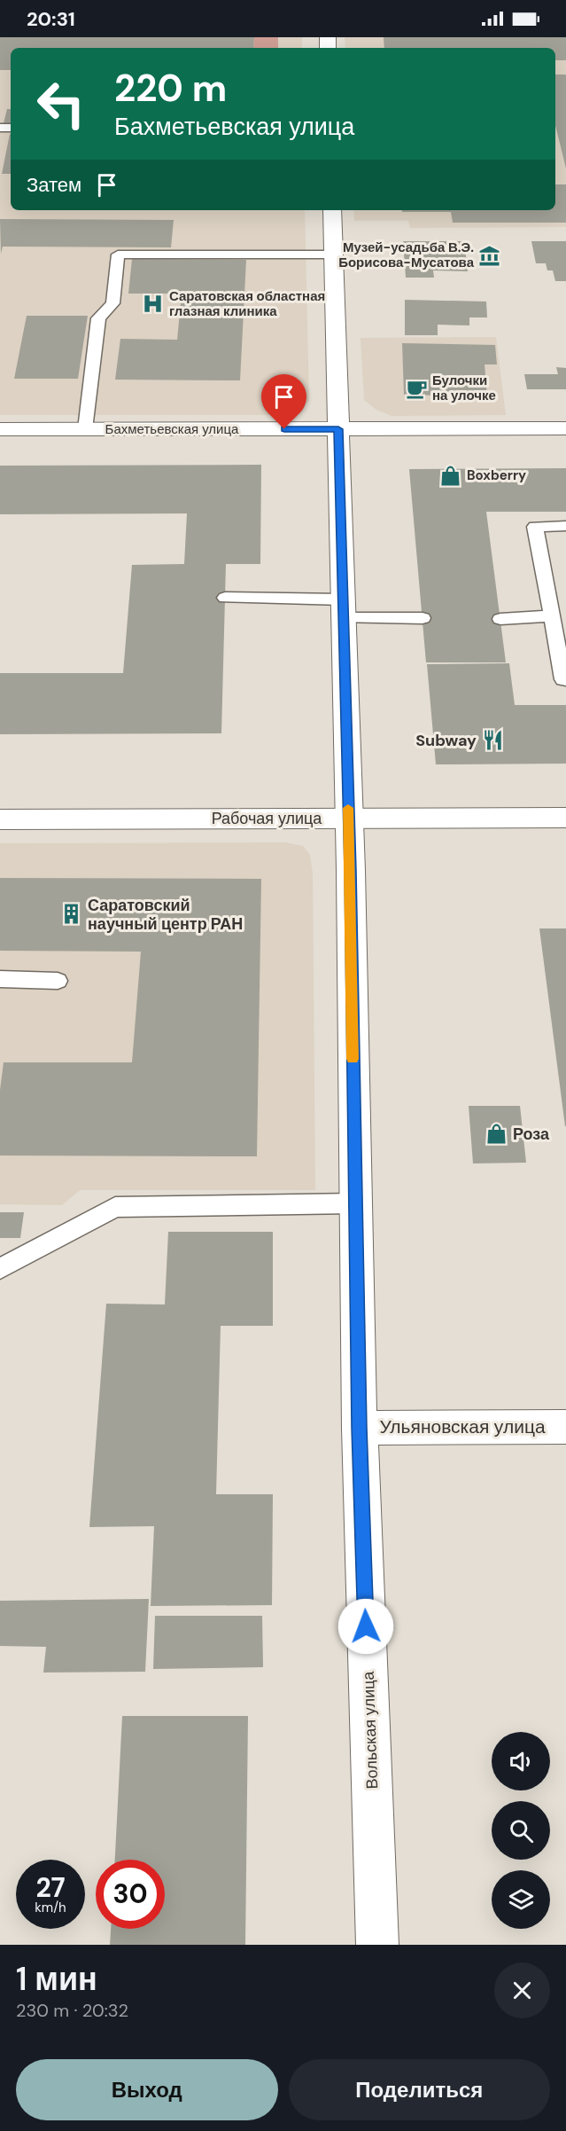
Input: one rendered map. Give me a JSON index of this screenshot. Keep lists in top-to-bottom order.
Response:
{
  "streets": {
    "street": [
      "Бахметьевская улица",
      "Рабочая улица",
      "Ульяновская улица",
      "Вольская улица"
    ]
  },
  "crossings": [
    ["Бахметьевская улица", "Вольская улица"],
    ["Рабочая улица", "Вольская улица"],
    ["Ульяновская улица", "Вольская улица"]
  ],
  "places": {
    "museum": ["Музей-усадьба В.Э. Борисова-Мусатова"],
    "hospital": ["Саратовская областная глазная клиника"],
    "cafe": ["Булочки на улочке"],
    "shop": ["Boxberry", "Роза"],
    "restaurant": ["Subway"],
    "building": ["Саратовский научный центр РАН"]
  },
  "page": {
    "status": "20:31",
    "turn": ["220 m", "Бахметьевская улица"],
    "then": "Затем",
    "speed": "27 km/h",
    "limit": "30",
    "heading": ["1 мин", "230 m · 20:32"],
    "buttons": ["Выход", "Поделиться"]
  }
}
